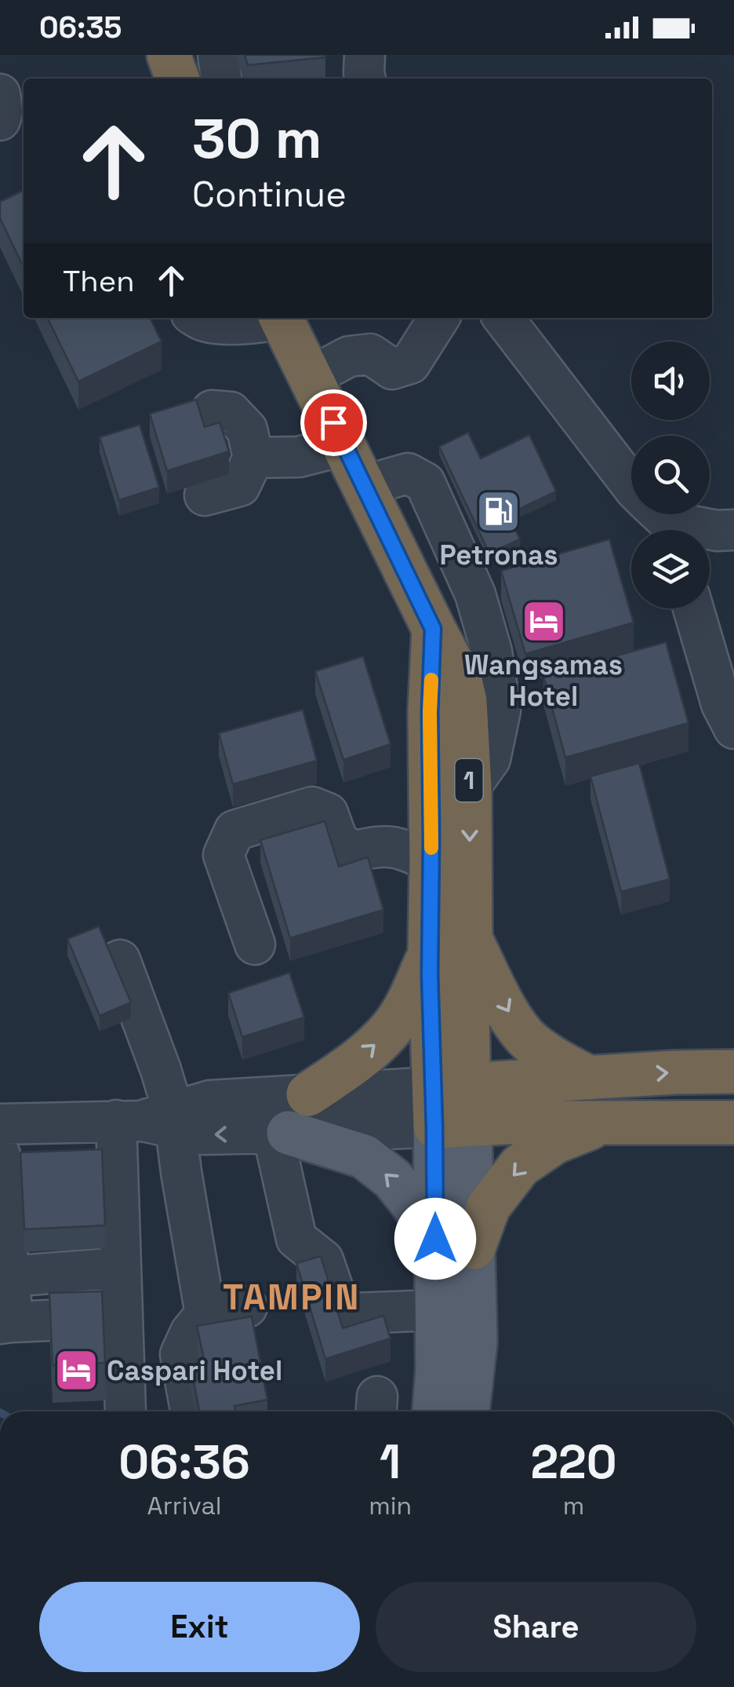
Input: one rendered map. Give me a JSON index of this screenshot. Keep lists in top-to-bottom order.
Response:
{
  "streets": {
    "highway": ["1"]
  },
  "districts": ["TAMPIN"],
  "places": {
    "fuel station": ["Petronas"],
    "hotel": ["Wangsamas Hotel", "Caspari Hotel"]
  },
  "page": {
    "status": "06:35",
    "turn": ["30 m", "Continue"],
    "then": "Then",
    "eta": [
      "06:36",
      "Arrival",
      "1",
      "min",
      "220",
      "m"
    ],
    "buttons": ["Exit", "Share"]
  }
}
